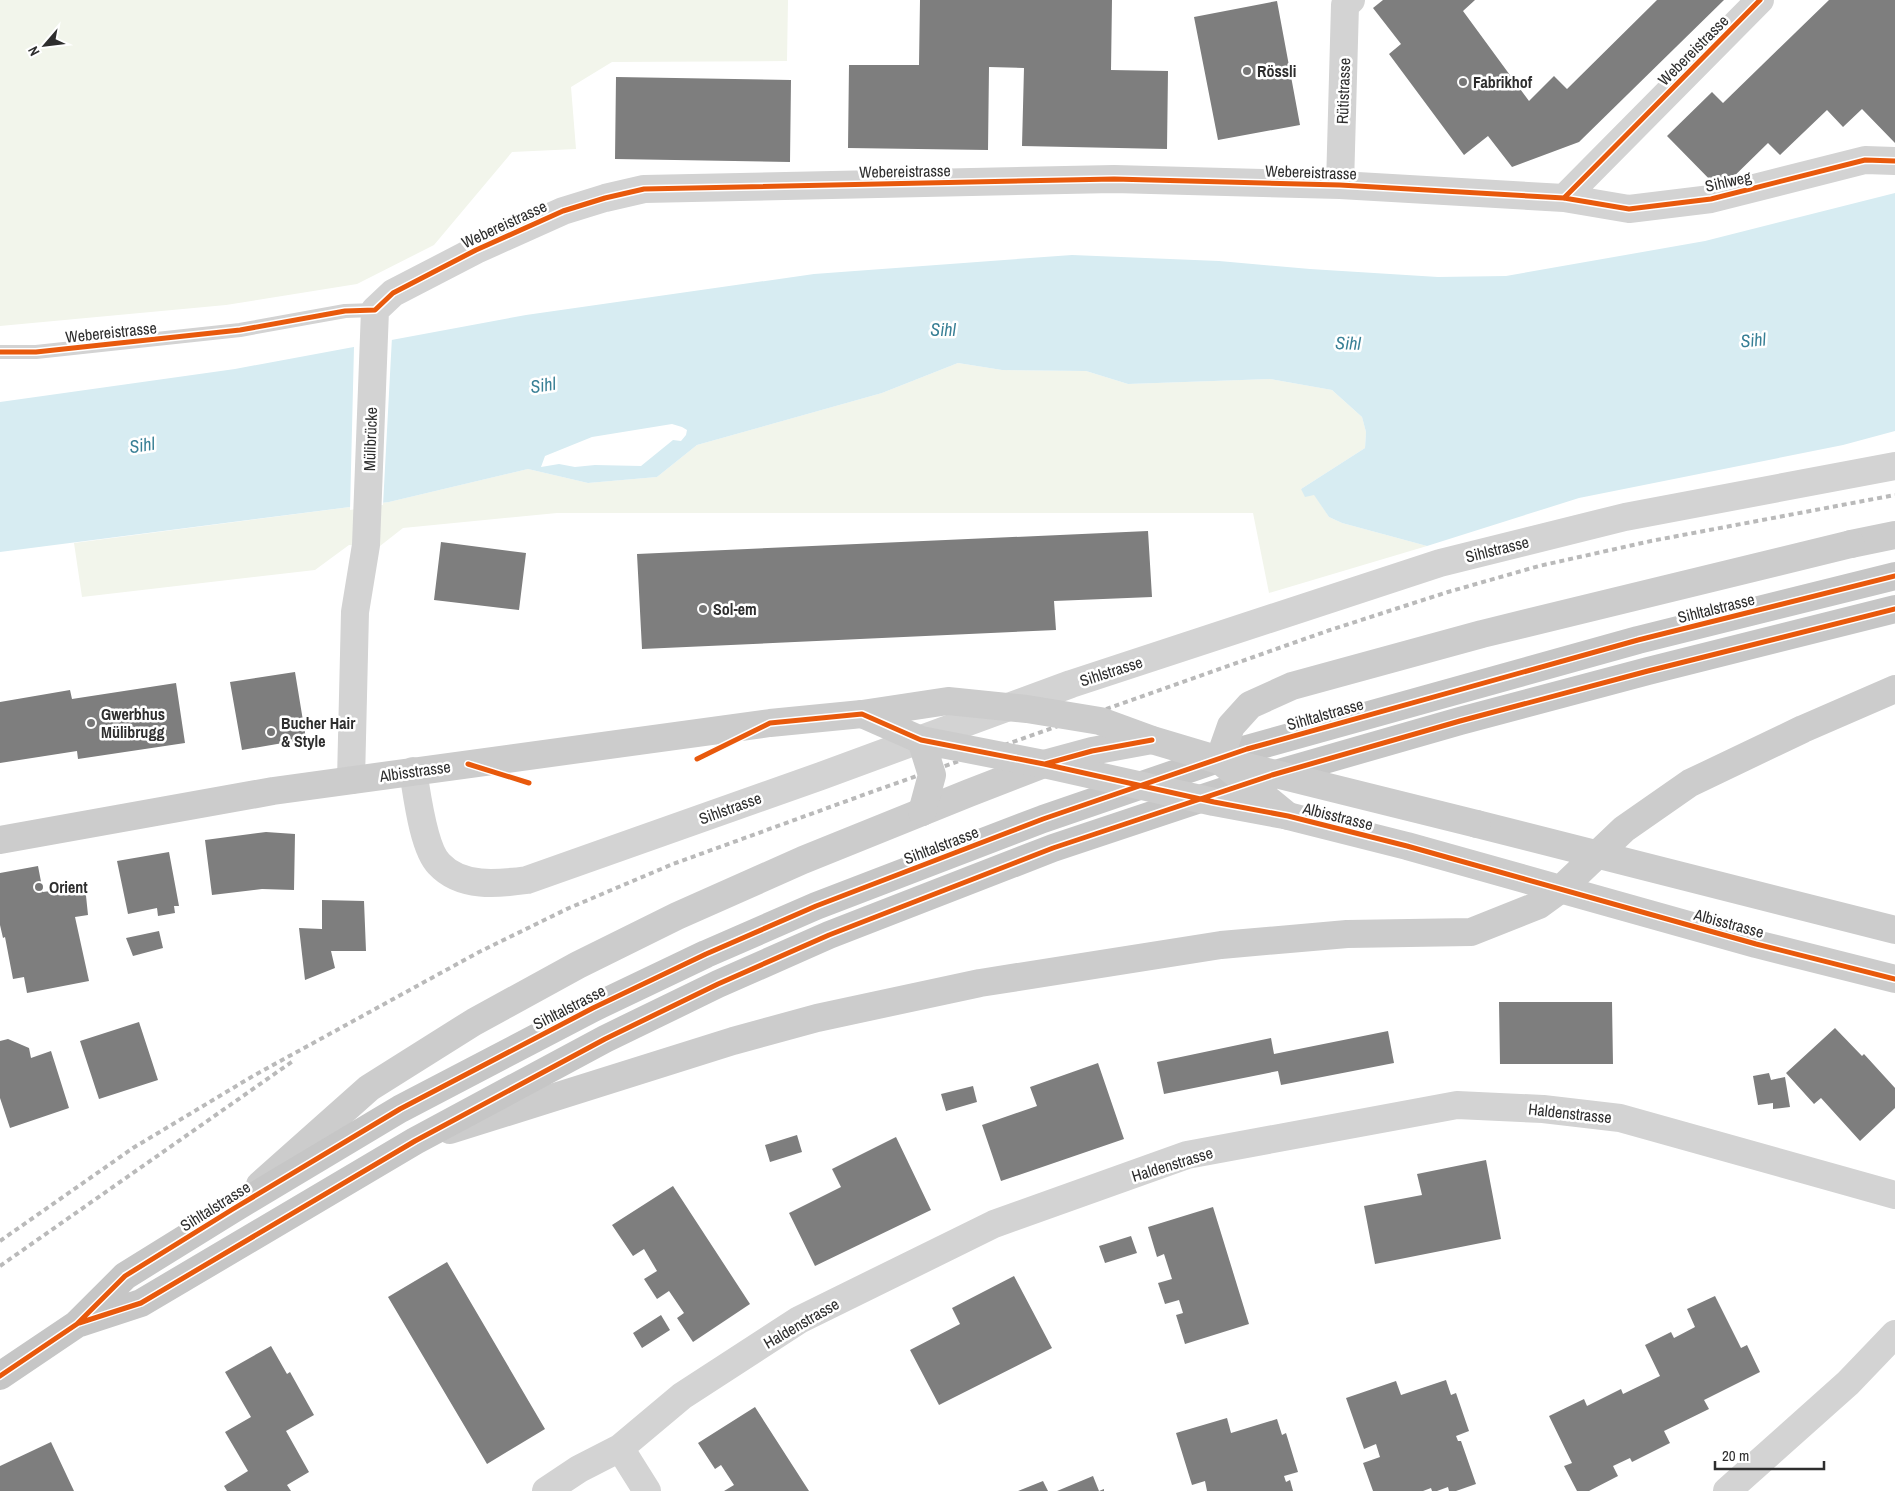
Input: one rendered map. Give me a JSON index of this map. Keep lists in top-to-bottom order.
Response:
{
  "streets": {
    "main road": ["Sihltalstrasse", "Albisstrasse"],
    "street": [
      "Webereistrasse",
      "Rütistrasse",
      "Sihlweg",
      "Mülibrücke",
      "Sihlstrasse",
      "Haldenstrasse"
    ]
  },
  "crossings": [
    ["Webereistrasse", "Rütistrasse"],
    ["Webereistrasse", "Sihlweg"],
    ["Webereistrasse", "Mülibrücke"],
    ["Mülibrücke", "Albisstrasse"],
    ["Sihlstrasse", "Albisstrasse"]
  ],
  "water": ["Sihl"],
  "places": [
    "Rössli",
    "Fabrikhof",
    "Sol-em",
    "Gwerbhus Mülibrugg",
    "Bucher Hair & Style",
    "Orient"
  ],
  "scale_bar": "20 m",
  "north": "bottom left"
}
